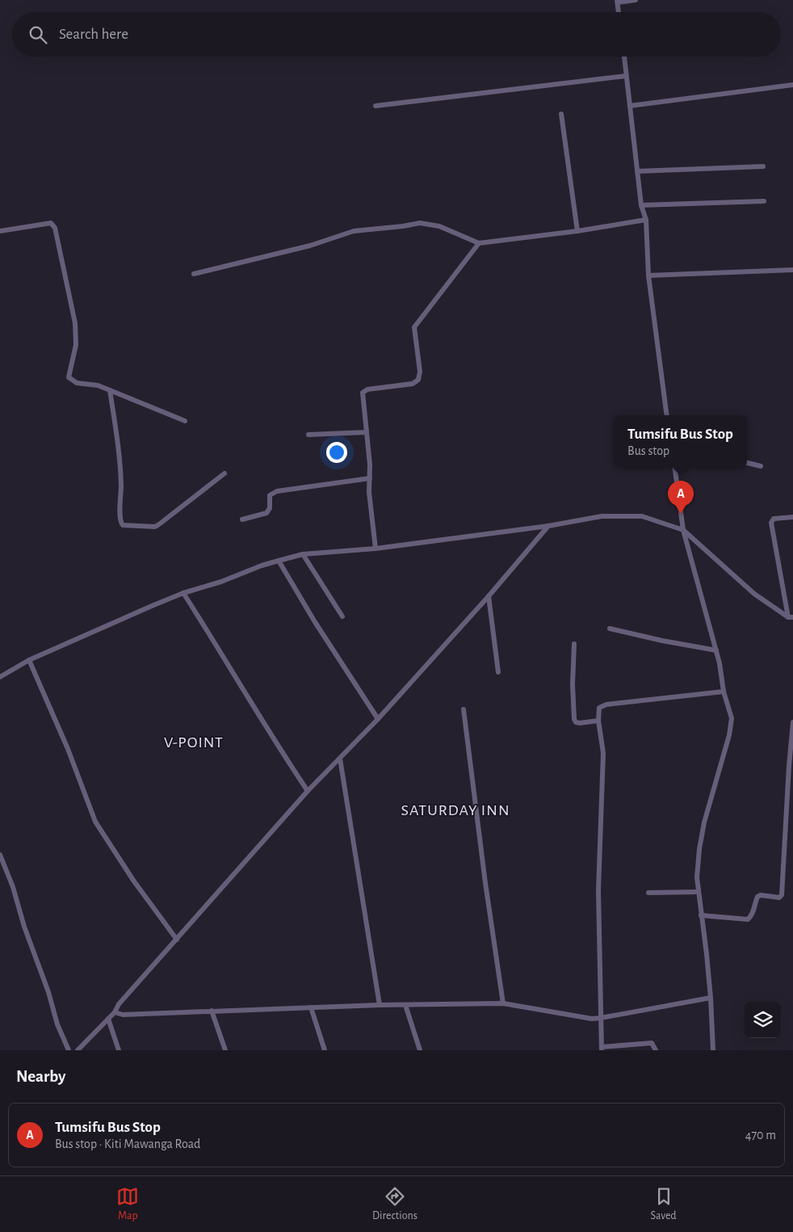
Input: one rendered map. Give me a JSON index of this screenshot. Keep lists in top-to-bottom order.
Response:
{
  "districts": ["V-POINT", "SATURDAY INN"],
  "page": {
    "search": "Search here",
    "popup": ["Tumsifu Bus Stop", "Bus stop"],
    "pins": "A",
    "heading": "Nearby",
    "list": [
      {
        "mark": "A",
        "name": "Tumsifu Bus Stop",
        "note": "Bus stop · Kiti Mawanga Road",
        "value": "470 m"
      }
    ],
    "nav": ["Map", "Directions", "Saved"]
  }
}
